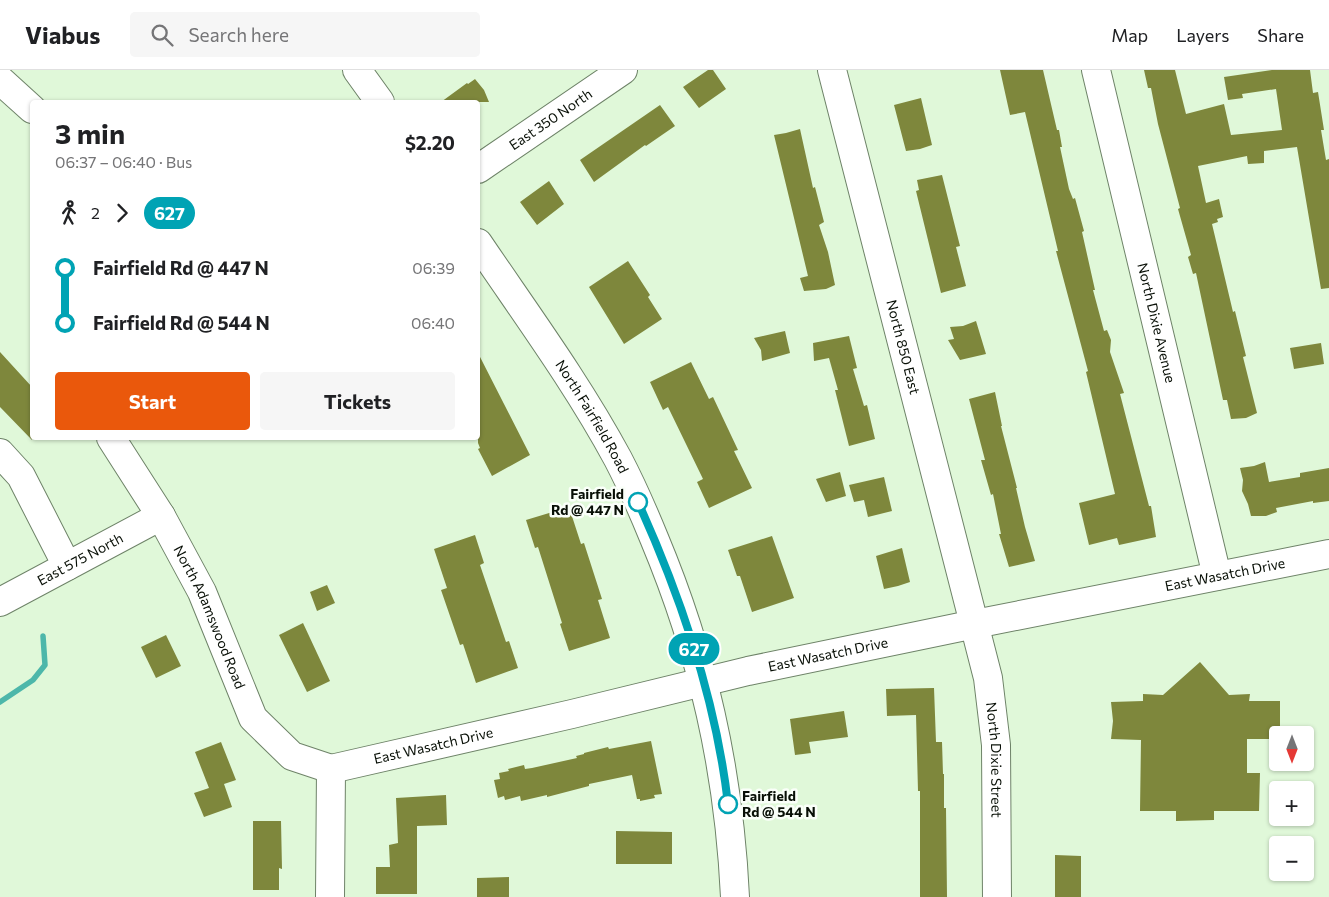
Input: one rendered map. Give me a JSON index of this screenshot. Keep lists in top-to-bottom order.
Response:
{
  "streets": {
    "street": [
      "East 350 North",
      "North Dixie Avenue",
      "North 850 East",
      "North Fairfield Road",
      "East 575 North",
      "East Wasatch Drive",
      "North Adamswood Road",
      "North Dixie Street"
    ]
  },
  "crossings": [
    ["North Dixie Avenue", "East Wasatch Drive"],
    ["North 850 East", "East Wasatch Drive"],
    ["North 850 East", "North Dixie Street"],
    ["North Fairfield Road", "East Wasatch Drive"],
    ["East 575 North", "North Adamswood Road"],
    ["East Wasatch Drive", "North Adamswood Road"],
    ["East Wasatch Drive", "North Dixie Street"]
  ],
  "places": ["Fairfield Rd @ 447 N", "Fairfield Rd @ 544 N"],
  "lines": ["bus line 627"],
  "north": "bottom",
  "page": {
    "header": "Viabus",
    "search": "Search here",
    "nav": ["Map", "Layers", "Share"],
    "on_map": "627",
    "heading": ["3 min", "06:37 – 06:40 · Bus", "$2.20"],
    "legs": ["2", "627"],
    "list": [
      {
        "name": "Fairfield Rd @ 447 N",
        "value": "06:39"
      },
      {
        "name": "Fairfield Rd @ 544 N",
        "value": "06:40"
      }
    ],
    "buttons": ["Start", "Tickets"],
    "map_buttons": ["+", "−"]
  }
}
